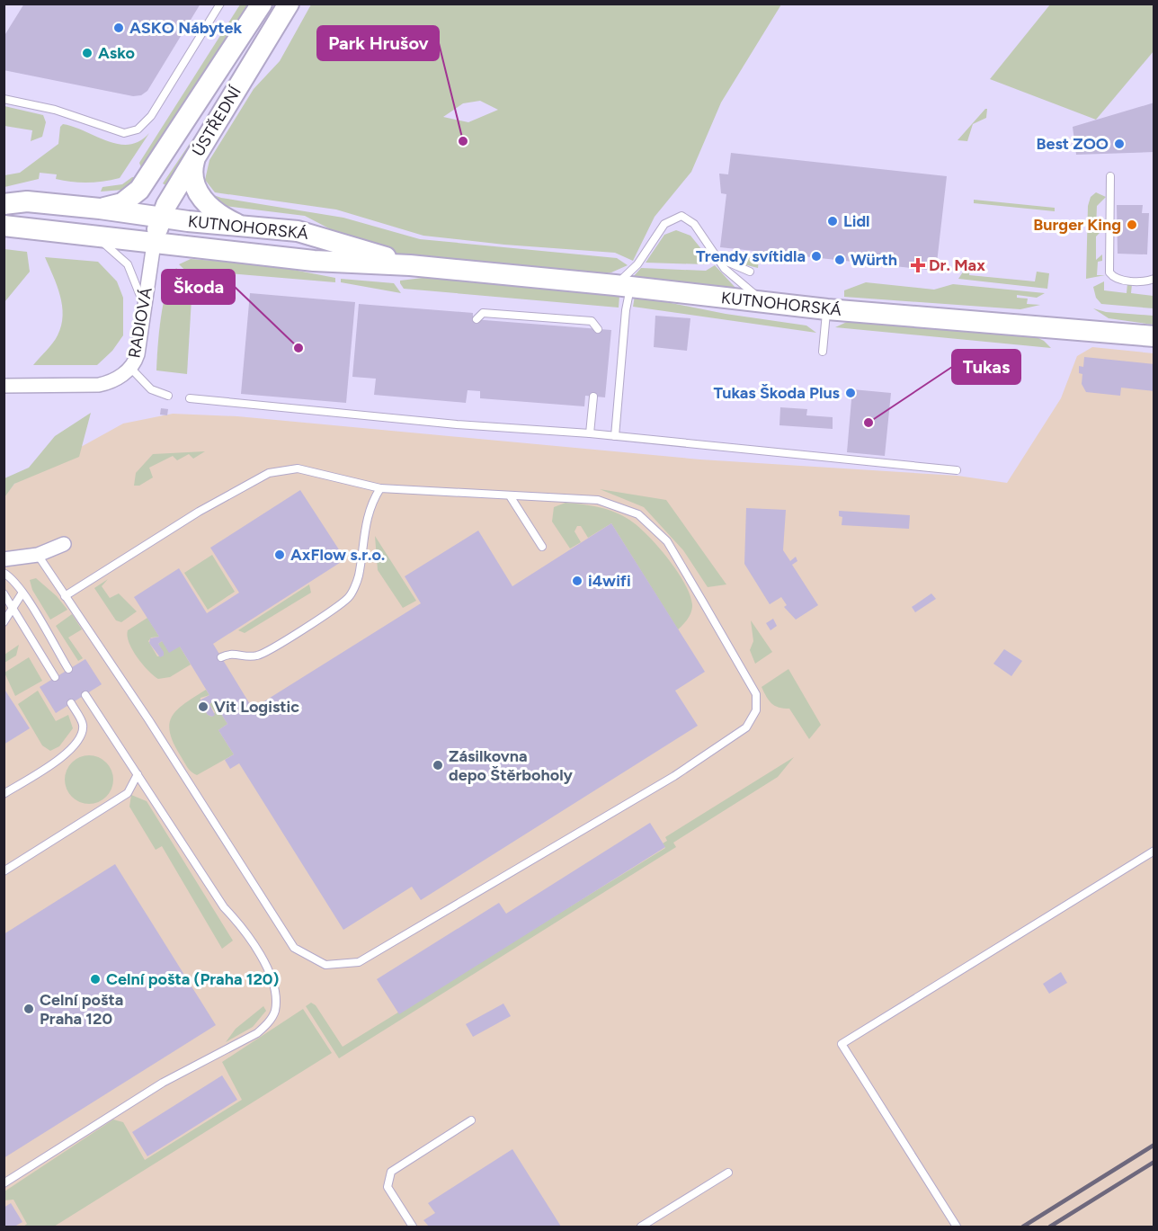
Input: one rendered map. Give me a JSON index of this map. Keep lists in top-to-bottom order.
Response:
{
  "streets": {
    "main road": ["ÚSTŘEDNÍ", "KUTNOHORSKÁ"],
    "street": ["RADIOVÁ"]
  },
  "crossings": [
    ["ÚSTŘEDNÍ", "KUTNOHORSKÁ"],
    ["KUTNOHORSKÁ", "RADIOVÁ"]
  ],
  "places": {
    "other": [
      "ASKO Nábytek",
      "Asko",
      "Park Hrušov",
      "Best ZOO",
      "Lidl",
      "Burger King",
      "Trendy svítidla",
      "Würth",
      "Škoda",
      "Tukas Škoda Plus",
      "Tukas",
      "AxFlow s.r.o.",
      "i4wifi",
      "Vit Logistic",
      "Zásilkovna depo Štěrboholy",
      "Celní pošta (Praha 120)",
      "Celní pošta Praha 120"
    ],
    "health": ["Dr. Max"]
  }
}
